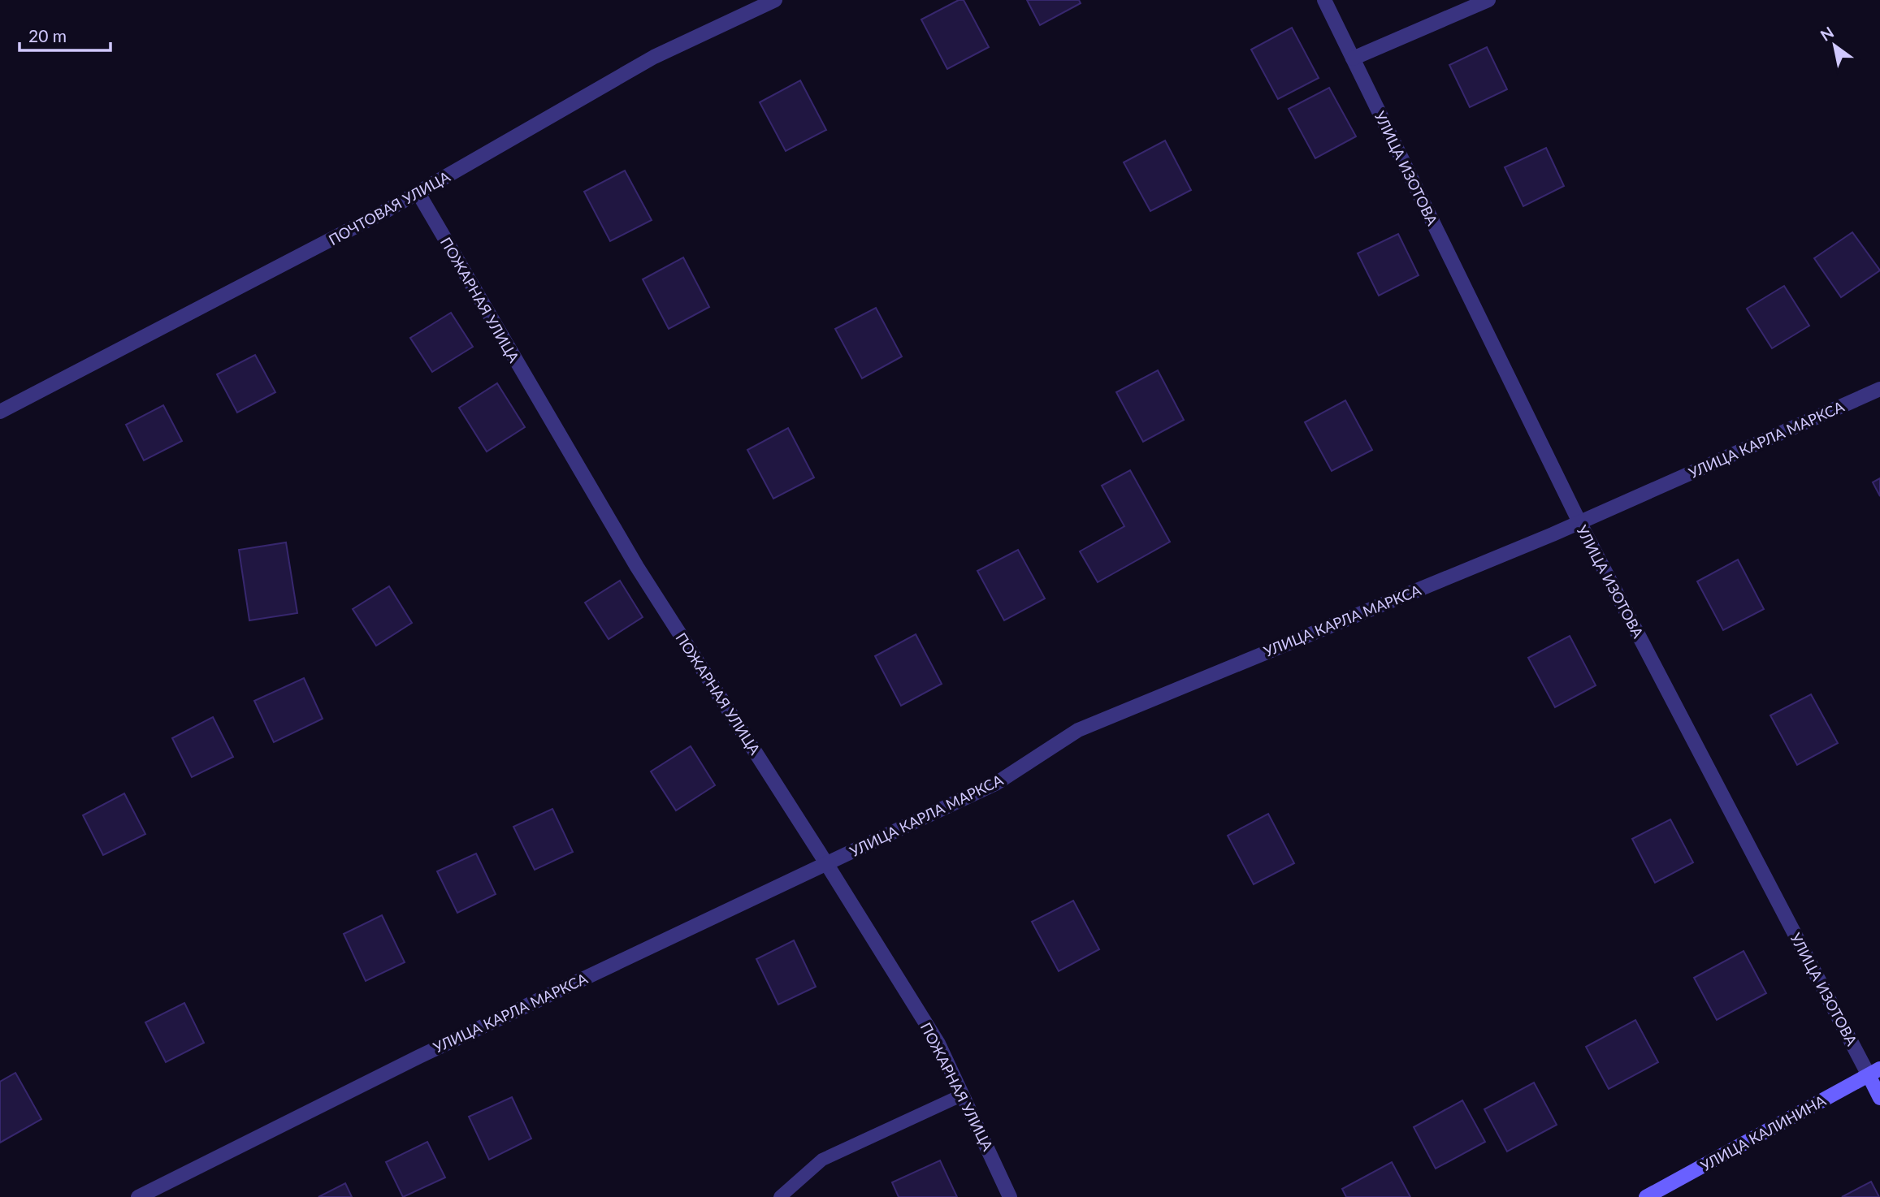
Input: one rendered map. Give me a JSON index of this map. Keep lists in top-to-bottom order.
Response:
{
  "streets": {
    "main road": ["УЛИЦА ИЗОТОВА", "УЛИЦА КАЛИНИНА"],
    "street": ["ПОЧТОВАЯ УЛИЦА", "ПОЖАРНАЯ УЛИЦА", "УЛИЦА КАРЛА МАРКСА"]
  },
  "crossings": [
    ["УЛИЦА ИЗОТОВА", "УЛИЦА КАРЛА МАРКСА"],
    ["УЛИЦА ИЗОТОВА", "УЛИЦА КАЛИНИНА"],
    ["ПОЧТОВАЯ УЛИЦА", "ПОЖАРНАЯ УЛИЦА"],
    ["ПОЖАРНАЯ УЛИЦА", "УЛИЦА КАРЛА МАРКСА"]
  ],
  "scale_bar": "20 m",
  "north": "top left"
}
